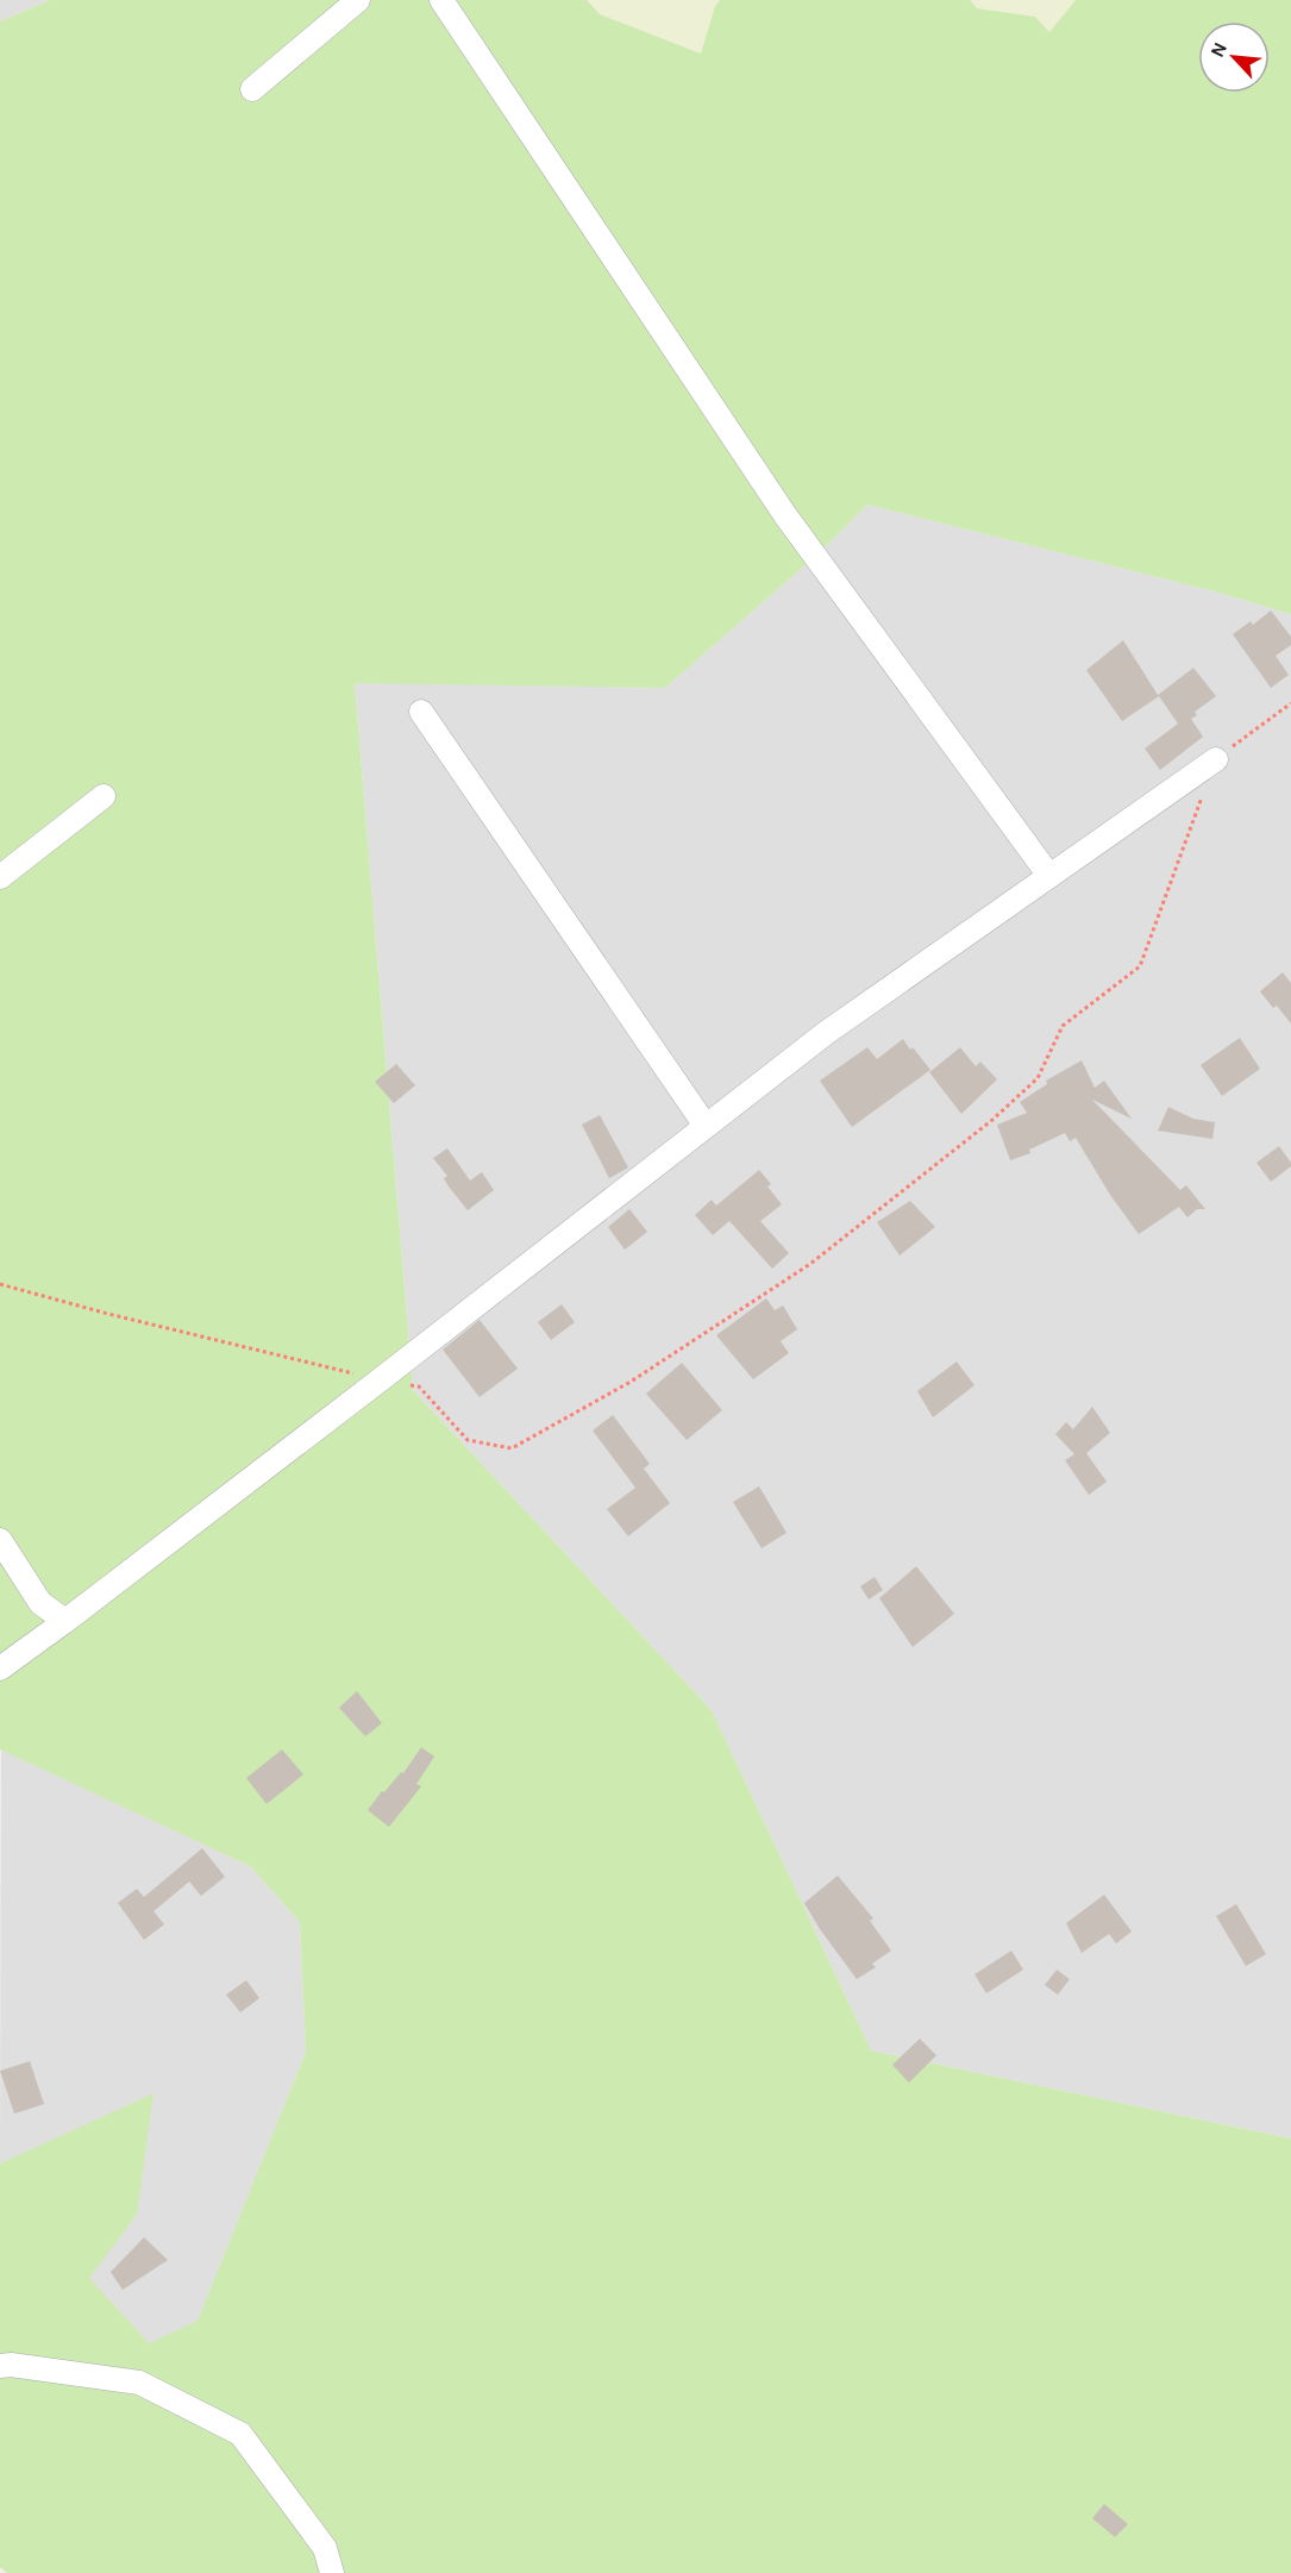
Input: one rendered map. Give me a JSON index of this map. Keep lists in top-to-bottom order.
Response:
{
  "north": "top left"
}
